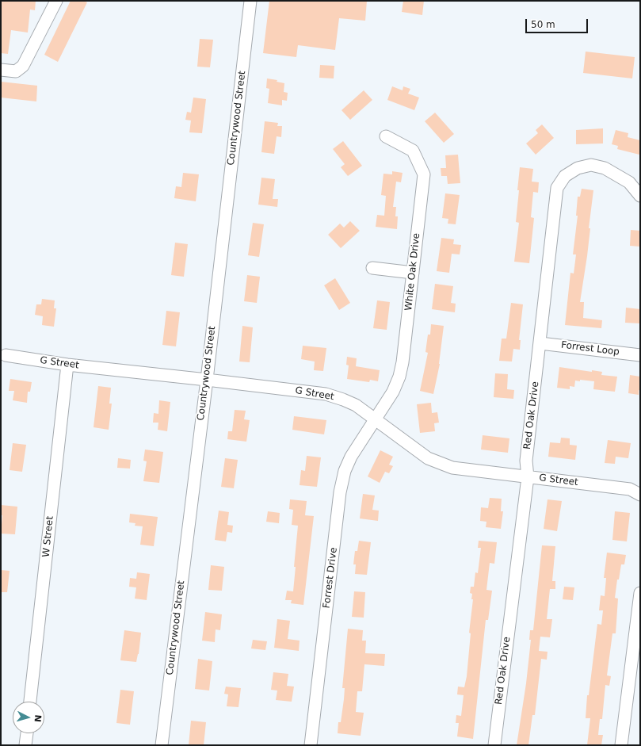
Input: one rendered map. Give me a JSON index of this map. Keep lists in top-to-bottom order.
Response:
{
  "streets": {
    "street": [
      "Countrywood Street",
      "White Oak Drive",
      "Forrest Loop",
      "G Street",
      "Red Oak Drive",
      "W Street",
      "Forrest Drive"
    ]
  },
  "crossings": [
    ["Countrywood Street", "G Street"],
    ["White Oak Drive", "G Street"],
    ["White Oak Drive", "Forrest Drive"],
    ["Forrest Loop", "Red Oak Drive"],
    ["G Street", "Red Oak Drive"],
    ["G Street", "W Street"],
    ["G Street", "Forrest Drive"]
  ],
  "scale_bar": "50 m",
  "north": "right"
}
